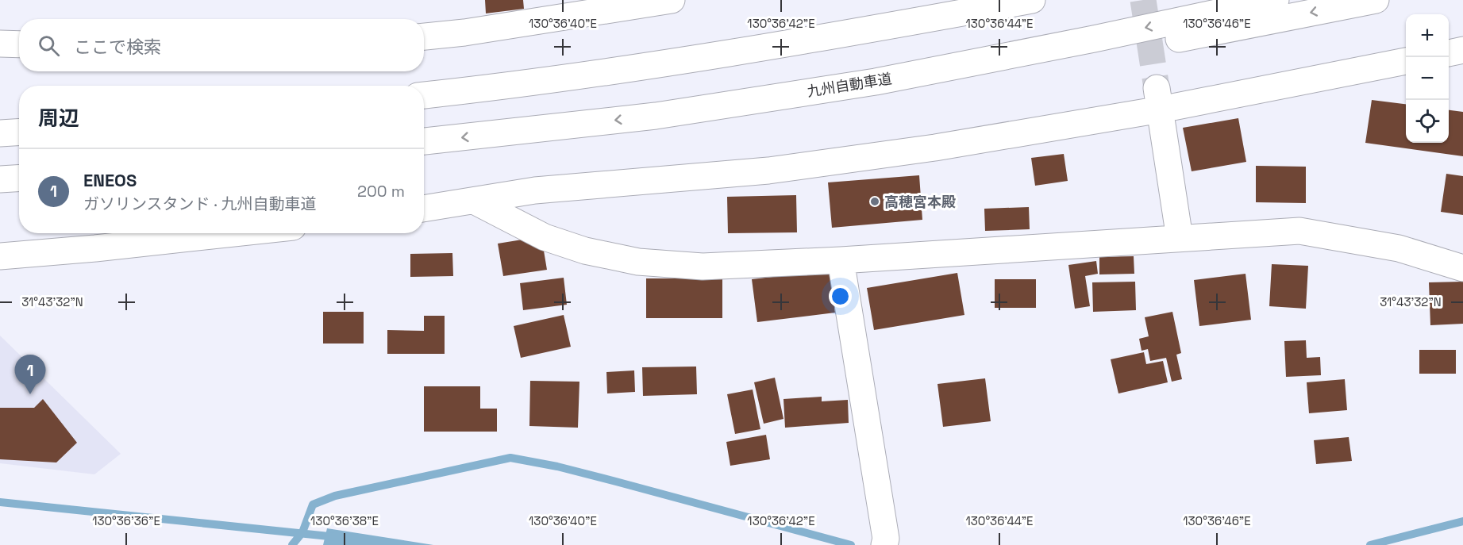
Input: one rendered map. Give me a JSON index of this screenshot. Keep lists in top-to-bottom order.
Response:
{
  "streets": {
    "main road": ["九州自動車道"]
  },
  "places": ["高穂宮本殿"],
  "page": {
    "map_buttons": ["+", "−"],
    "search": "ここで検索",
    "heading": "周辺",
    "list": [
      {
        "mark": "1",
        "name": "ENEOS",
        "note": "ガソリンスタンド · 九州自動車道",
        "value": "200 m"
      }
    ],
    "pins": "1"
  },
  "coordinates": [
    "130°36'40\"E",
    "130°36'42\"E",
    "130°36'44\"E",
    "130°36'46\"E",
    "31°43'32\"N",
    "130°36'36\"E",
    "130°36'38\"E"
  ]
}
